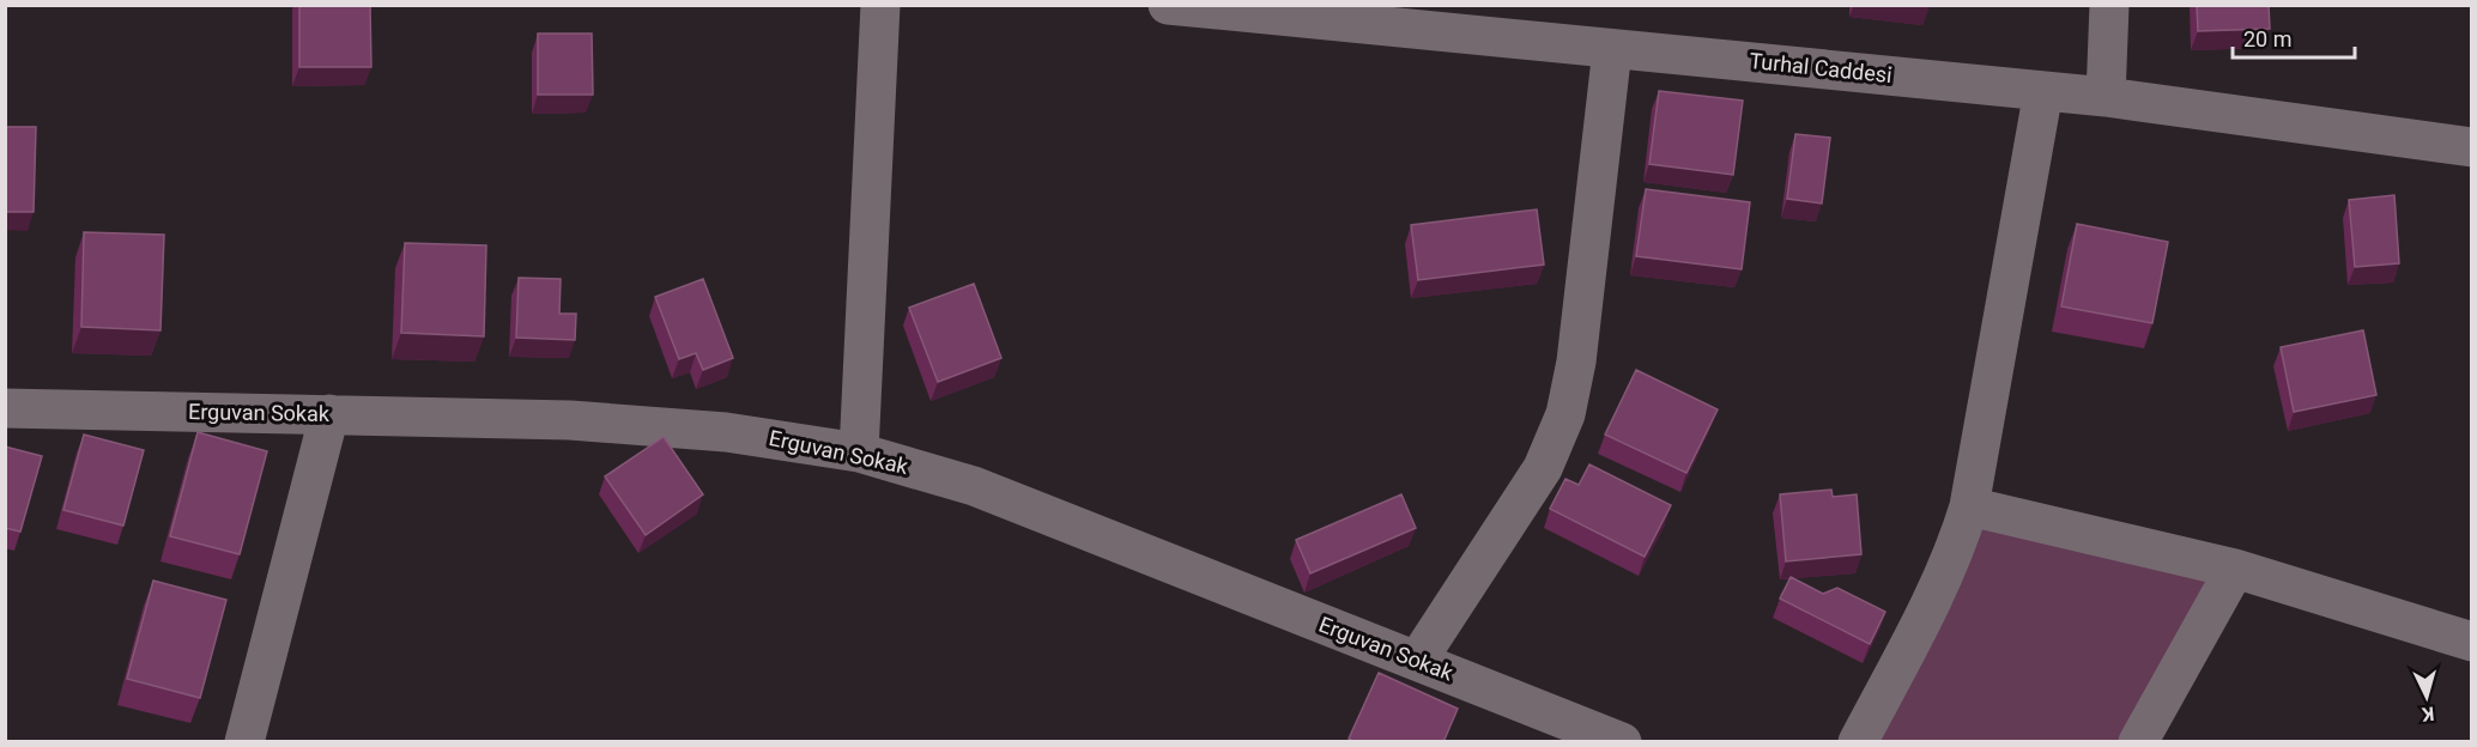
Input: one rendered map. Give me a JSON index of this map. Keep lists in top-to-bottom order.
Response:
{
  "streets": {
    "street": ["Turhal Caddesi", "Erguvan Sokak"]
  },
  "scale_bar": "20 m",
  "north": "bottom"
}
